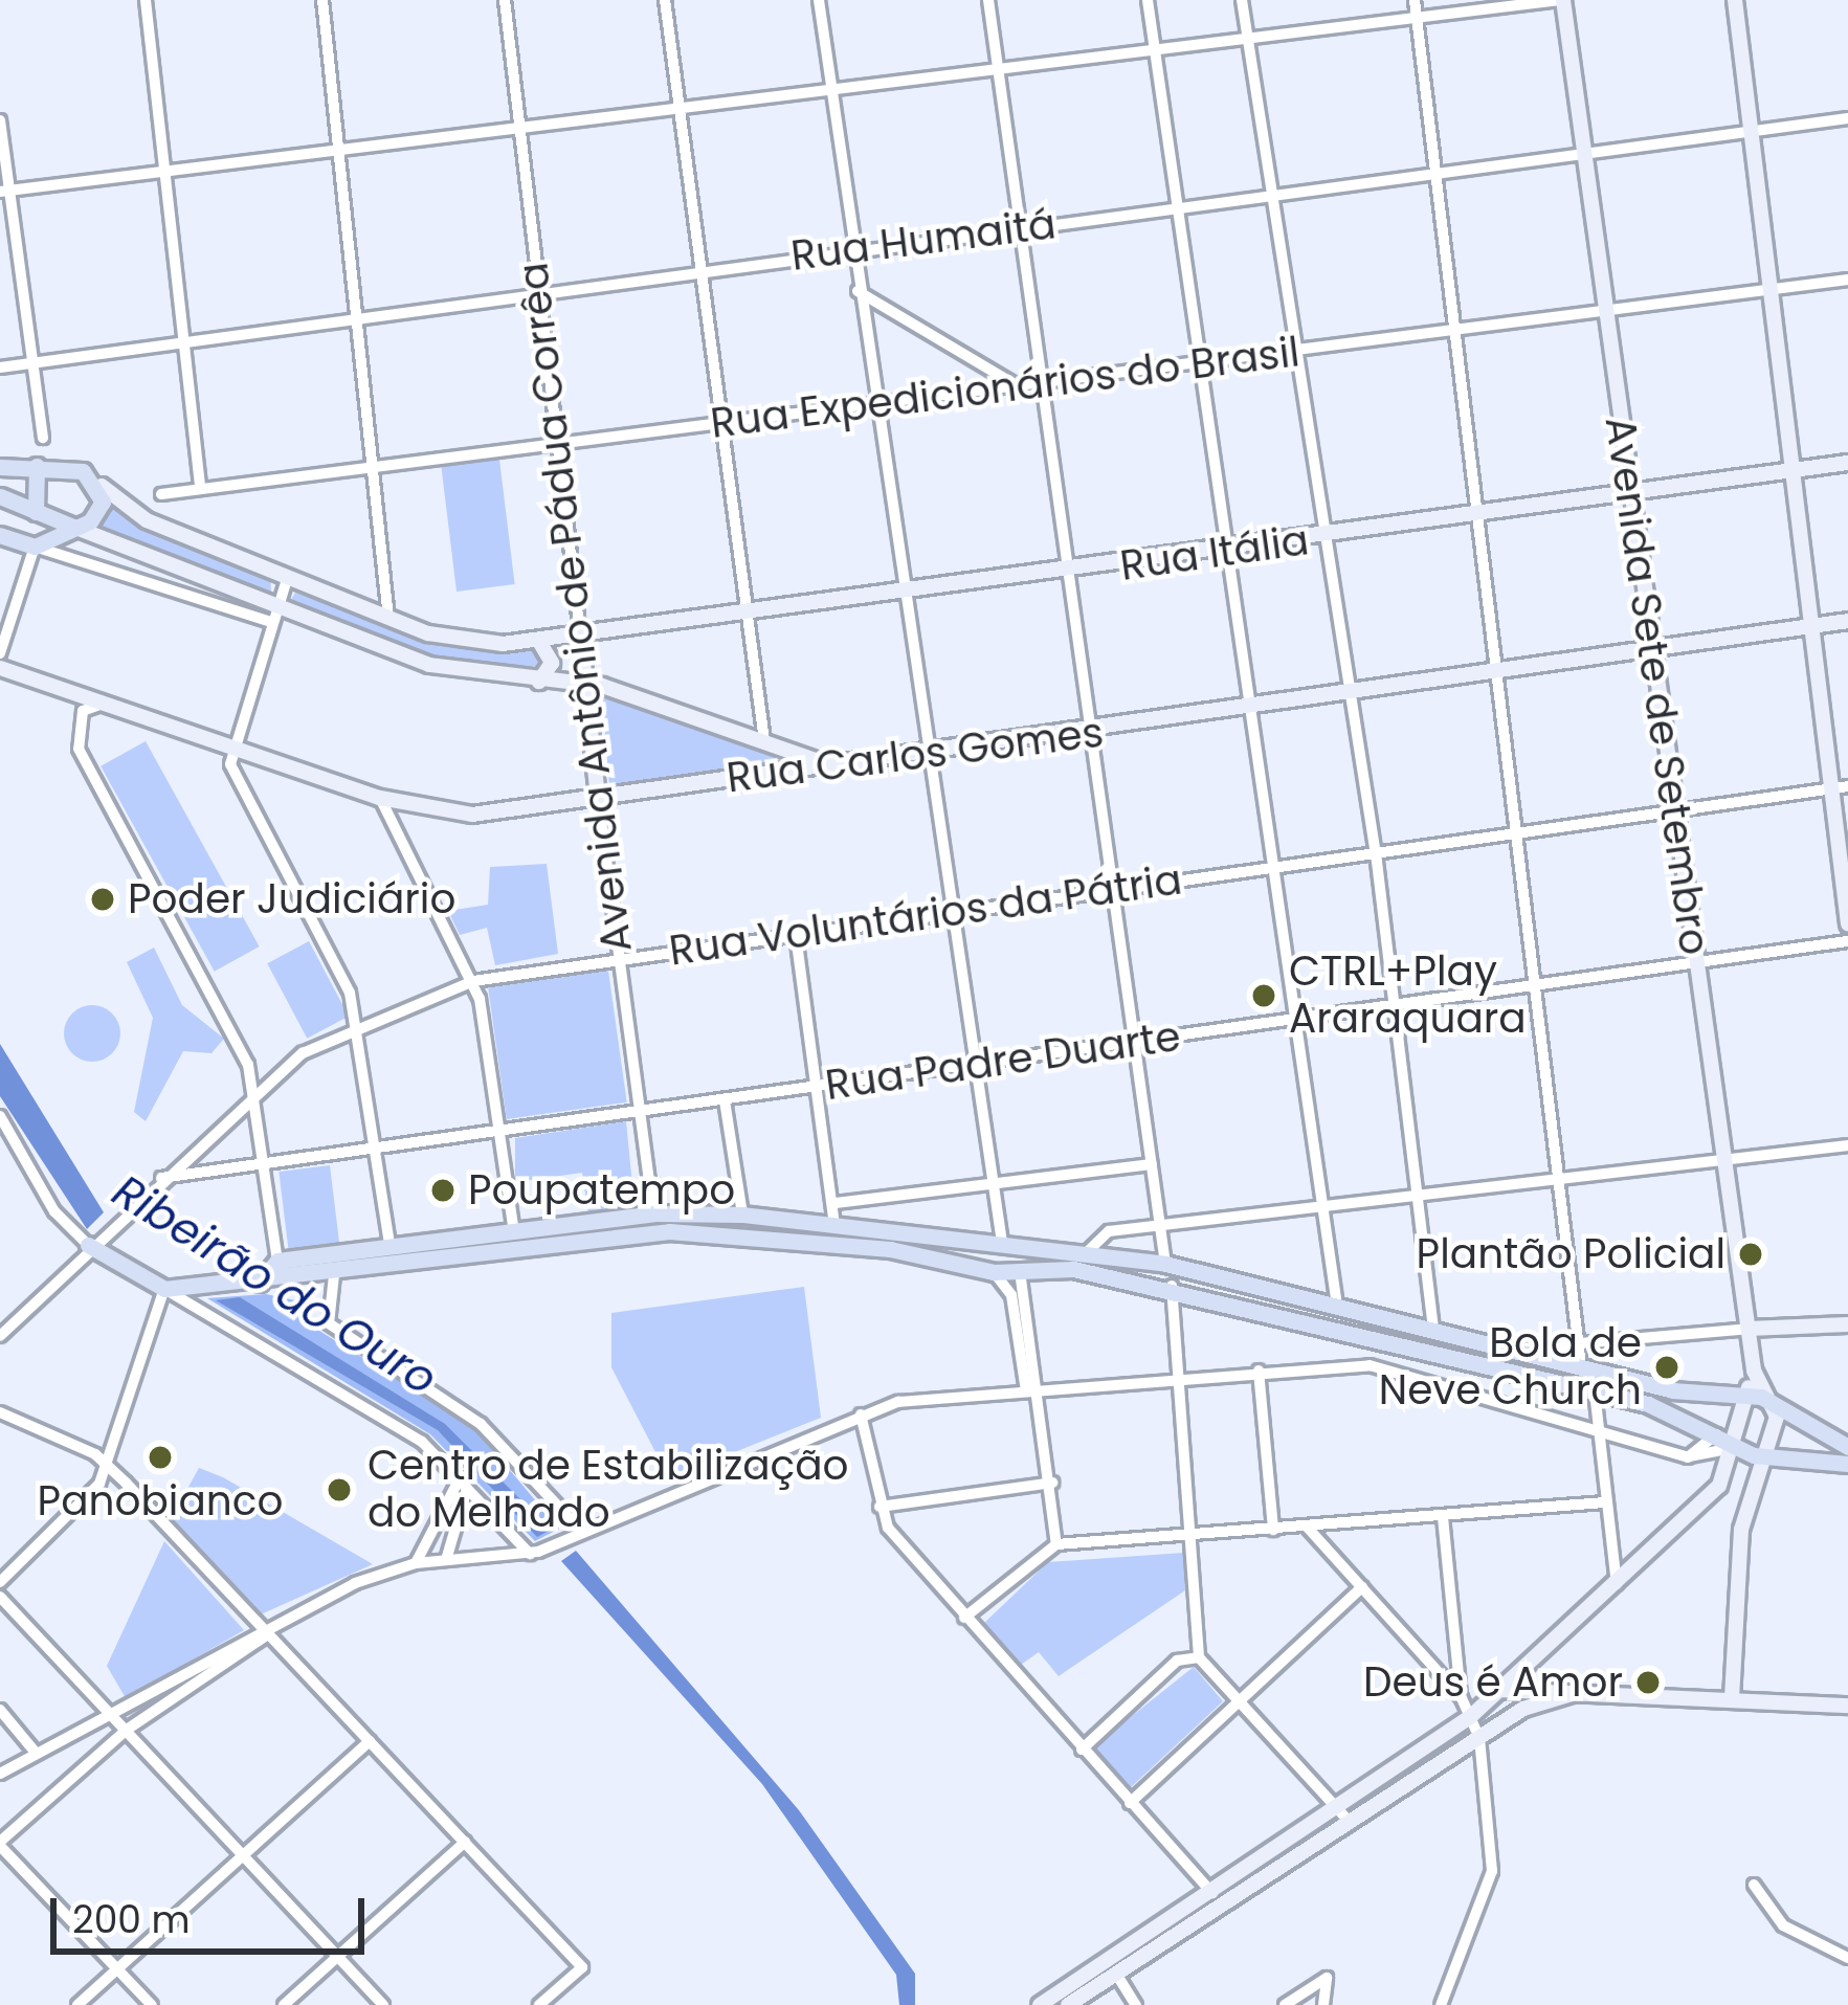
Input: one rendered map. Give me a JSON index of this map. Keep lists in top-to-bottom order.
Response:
{
  "streets": {
    "street": [
      "Rua Humaitá",
      "Rua Expedicionários do Brasil",
      "Rua Itália",
      "Avenida Antônio de Pádua Corrêa",
      "Avenida Sete de Setembro",
      "Rua Carlos Gomes",
      "Rua Voluntários da Pátria",
      "Rua Padre Duarte"
    ]
  },
  "crossings": [
    ["Rua Humaitá", "Avenida Antônio de Pádua Corrêa"],
    ["Rua Humaitá", "Avenida Sete de Setembro"],
    ["Rua Expedicionários do Brasil", "Avenida Antônio de Pádua Corrêa"],
    ["Rua Expedicionários do Brasil", "Avenida Sete de Setembro"],
    ["Rua Itália", "Avenida Antônio de Pádua Corrêa"],
    ["Rua Itália", "Avenida Sete de Setembro"],
    ["Avenida Antônio de Pádua Corrêa", "Rua Carlos Gomes"],
    ["Avenida Antônio de Pádua Corrêa", "Rua Voluntários da Pátria"],
    ["Avenida Antônio de Pádua Corrêa", "Rua Padre Duarte"],
    ["Avenida Sete de Setembro", "Rua Carlos Gomes"],
    ["Avenida Sete de Setembro", "Rua Voluntários da Pátria"],
    ["Avenida Sete de Setembro", "Rua Padre Duarte"],
    ["Rua Voluntários da Pátria", "Rua Padre Duarte"]
  ],
  "water": ["Ribeirão do Ouro"],
  "places": [
    "Poder Judiciário",
    "CTRL+Play Araraquara",
    "Poupatempo",
    "Plantão Policial",
    "Bola de Neve Church",
    "Panobianco",
    "Centro de Estabilização do Melhado",
    "Deus é Amor"
  ],
  "scale_bar": "200 m"
}
